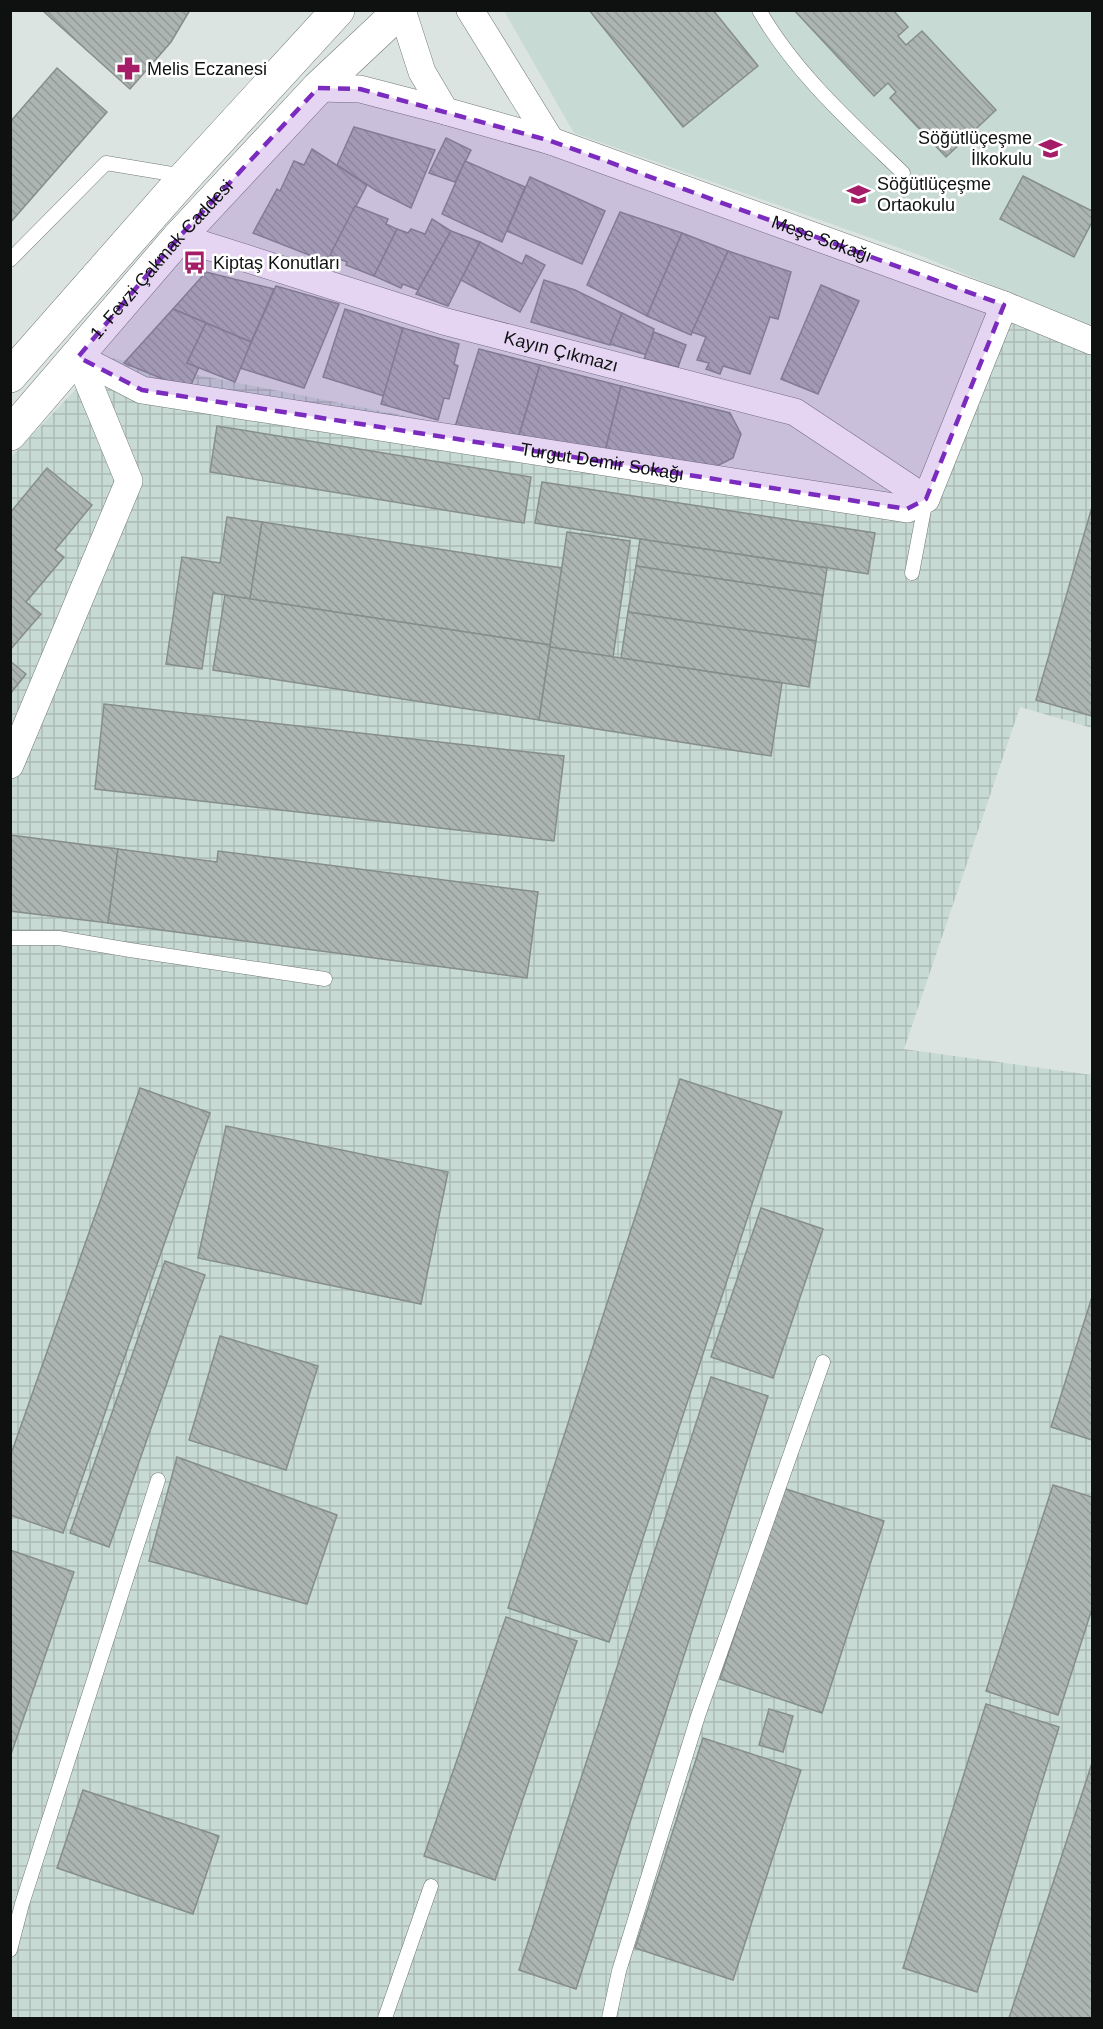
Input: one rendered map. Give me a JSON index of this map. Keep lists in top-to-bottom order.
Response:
{
  "streets": {
    "main road": ["1. Fevzi Çakmak Caddesi"],
    "street": ["Meşe Sokağı", "Kayın Çıkmazı", "Turgut Demir Sokağı"]
  },
  "crossings": [
    ["Meşe Sokağı", "1. Fevzi Çakmak Caddesi"],
    ["1. Fevzi Çakmak Caddesi", "Kayın Çıkmazı"],
    ["1. Fevzi Çakmak Caddesi", "Turgut Demir Sokağı"],
    ["Kayın Çıkmazı", "Turgut Demir Sokağı"]
  ],
  "places": {
    "pharmacy": ["Melis Eczanesi"],
    "school or university": ["Söğütlüçeşme İlkokulu", "Söğütlüçeşme Ortaokulu"],
    "bus stop": ["Kiptaş Konutları"]
  }
}
